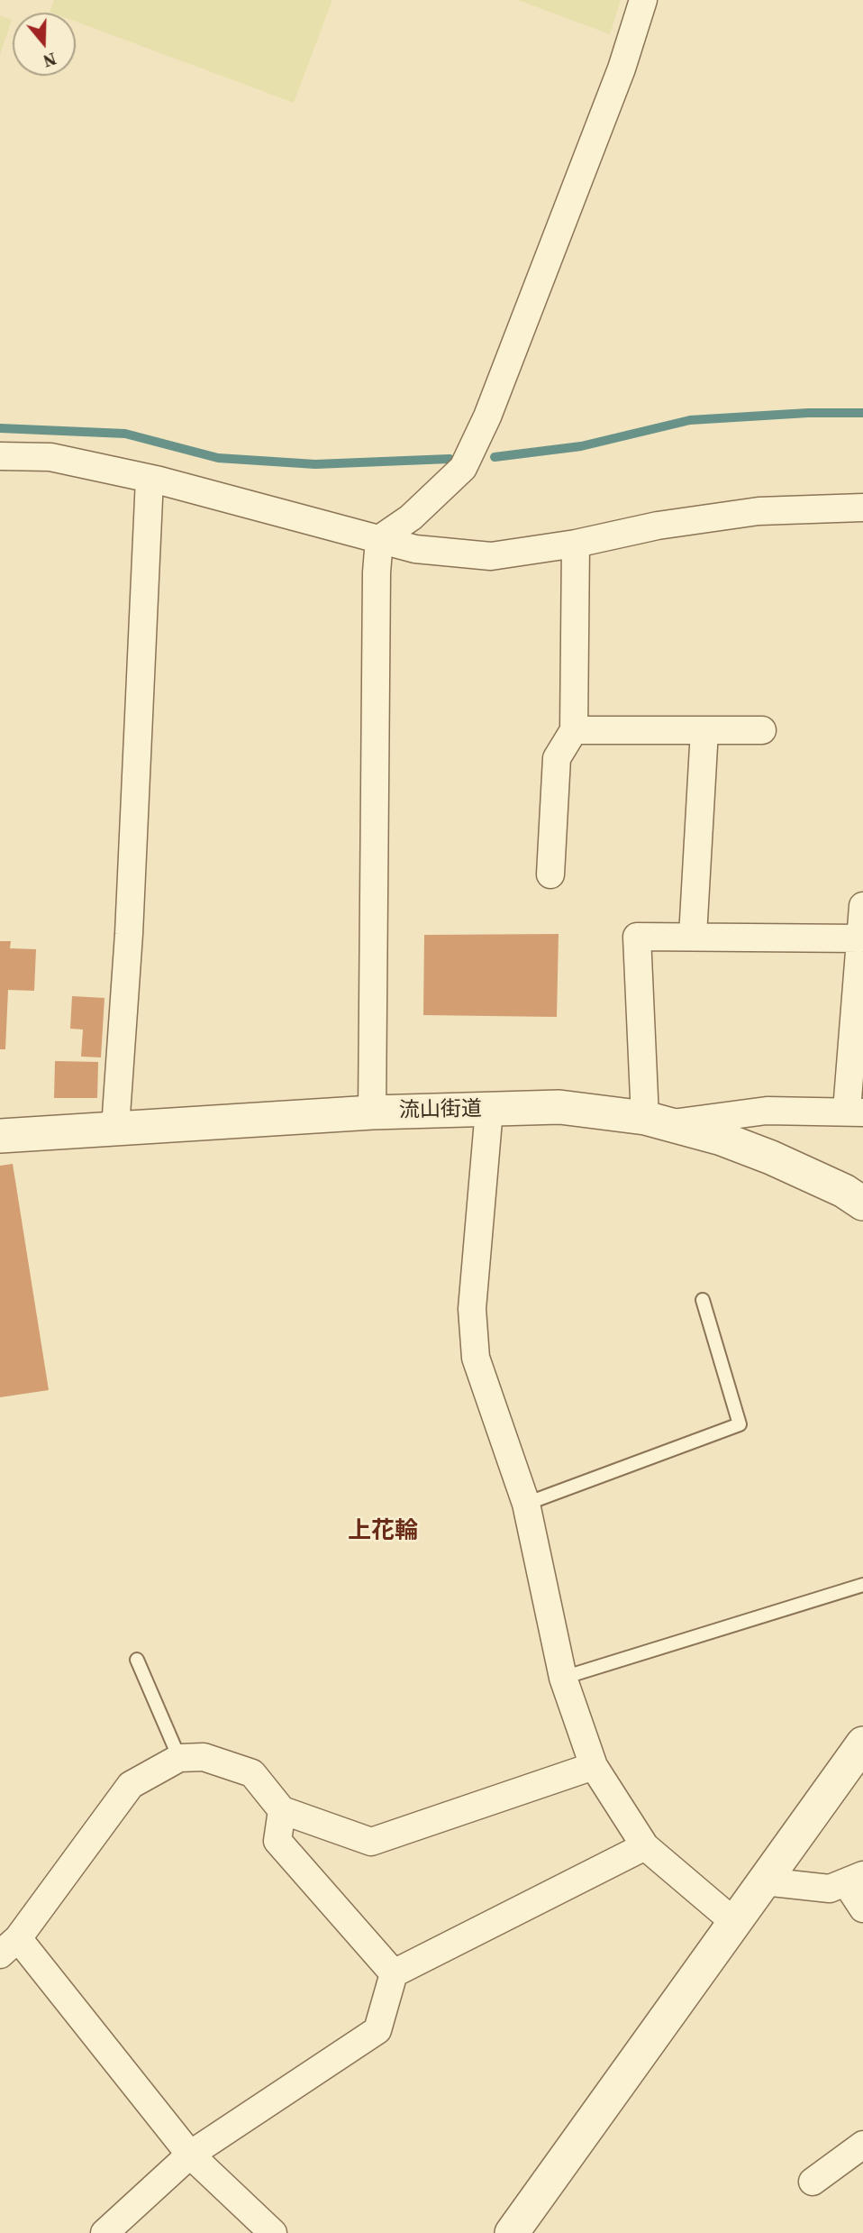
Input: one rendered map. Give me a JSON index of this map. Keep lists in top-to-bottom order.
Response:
{
  "streets": {
    "street": ["流山街道"]
  },
  "districts": ["上花輪"],
  "north": "bottom"
}
